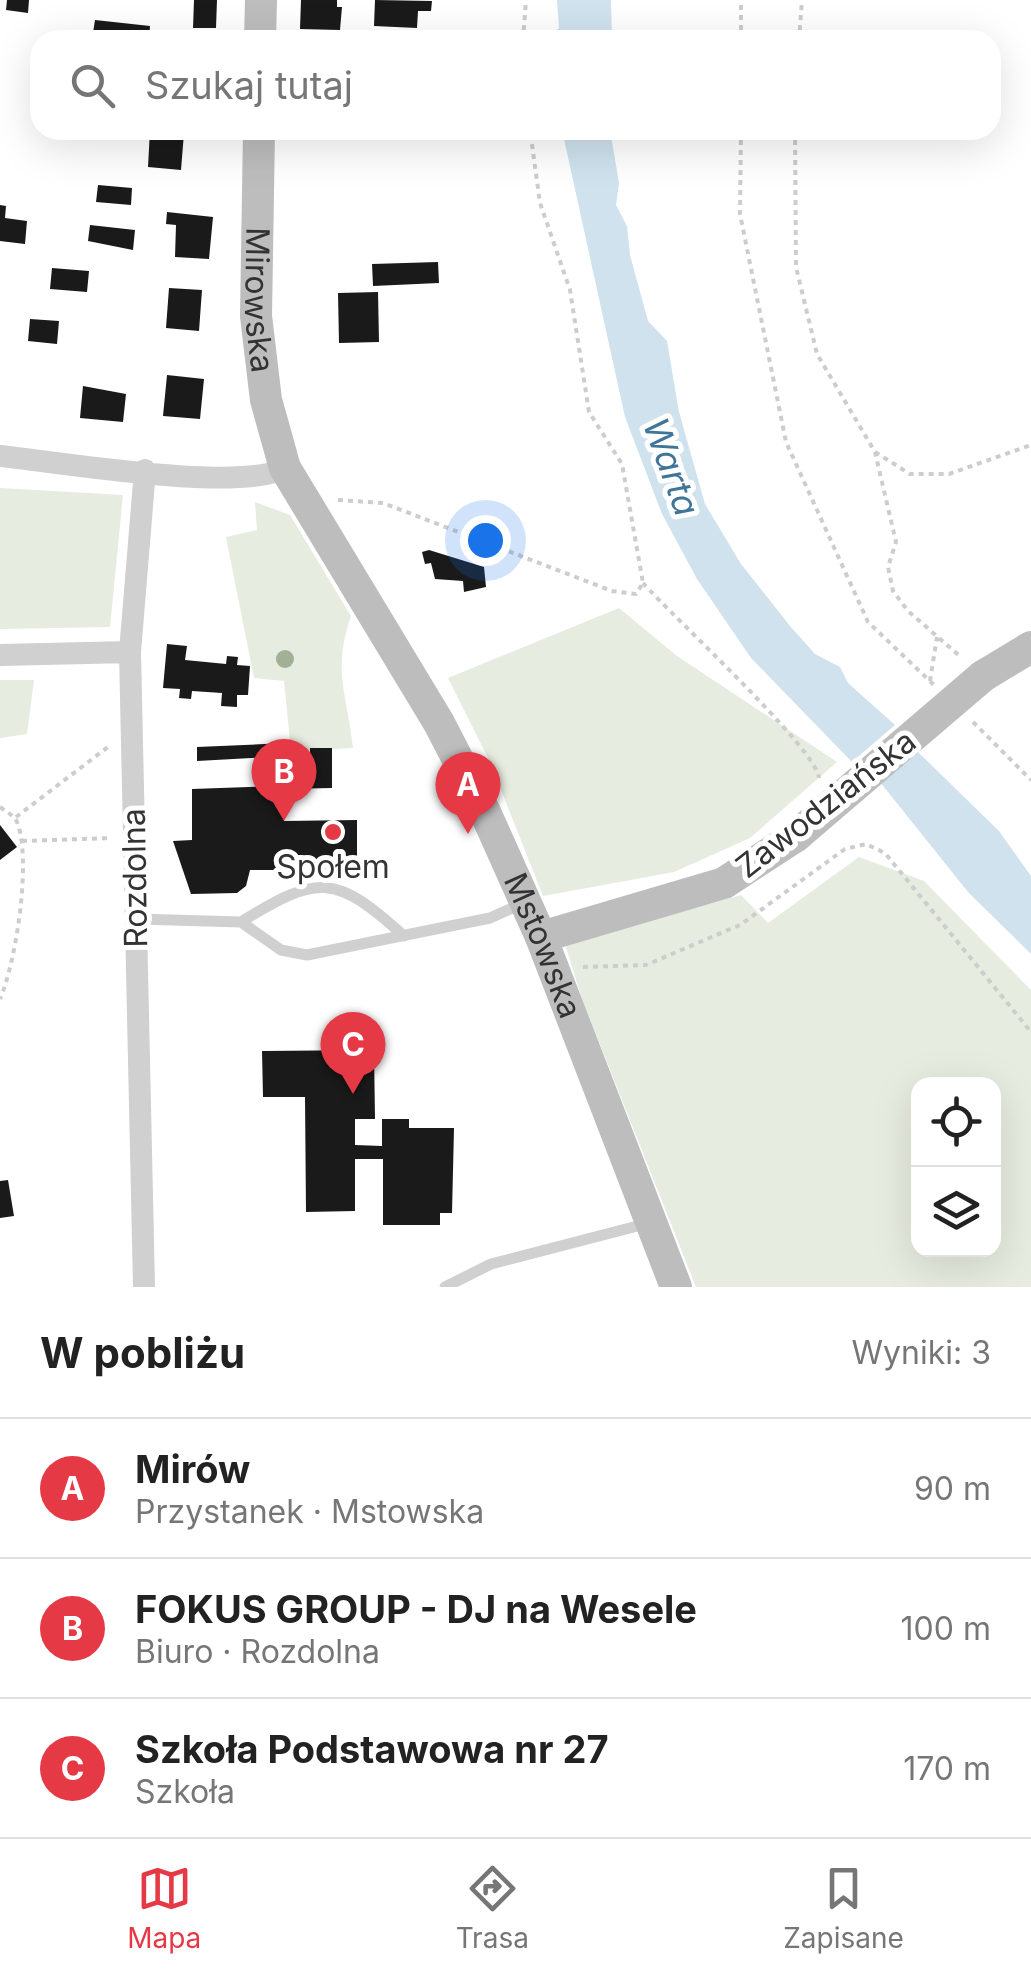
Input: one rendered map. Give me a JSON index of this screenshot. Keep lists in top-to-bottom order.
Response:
{
  "streets": {
    "street": [
      "Mirowska",
      "Zawodziańska",
      "Rozdolna",
      "Mstowska"
    ]
  },
  "crossings": [
    ["Mirowska", "Mstowska"],
    ["Zawodziańska", "Mstowska"]
  ],
  "water": ["Warta"],
  "places": ["Społem"],
  "page": {
    "search": "Szukaj tutaj",
    "pins": ["B", "A", "C"],
    "heading": ["W pobliżu", "Wyniki: 3"],
    "list": [
      {
        "mark": "A",
        "name": "Mirów",
        "note": "Przystanek · Mstowska",
        "value": "90 m"
      },
      {
        "mark": "B",
        "name": "FOKUS GROUP - DJ na Wesele",
        "note": "Biuro · Rozdolna",
        "value": "100 m"
      },
      {
        "mark": "C",
        "name": "Szkoła Podstawowa nr 27",
        "note": "Szkoła",
        "value": "170 m"
      }
    ],
    "nav": ["Mapa", "Trasa", "Zapisane"]
  }
}
